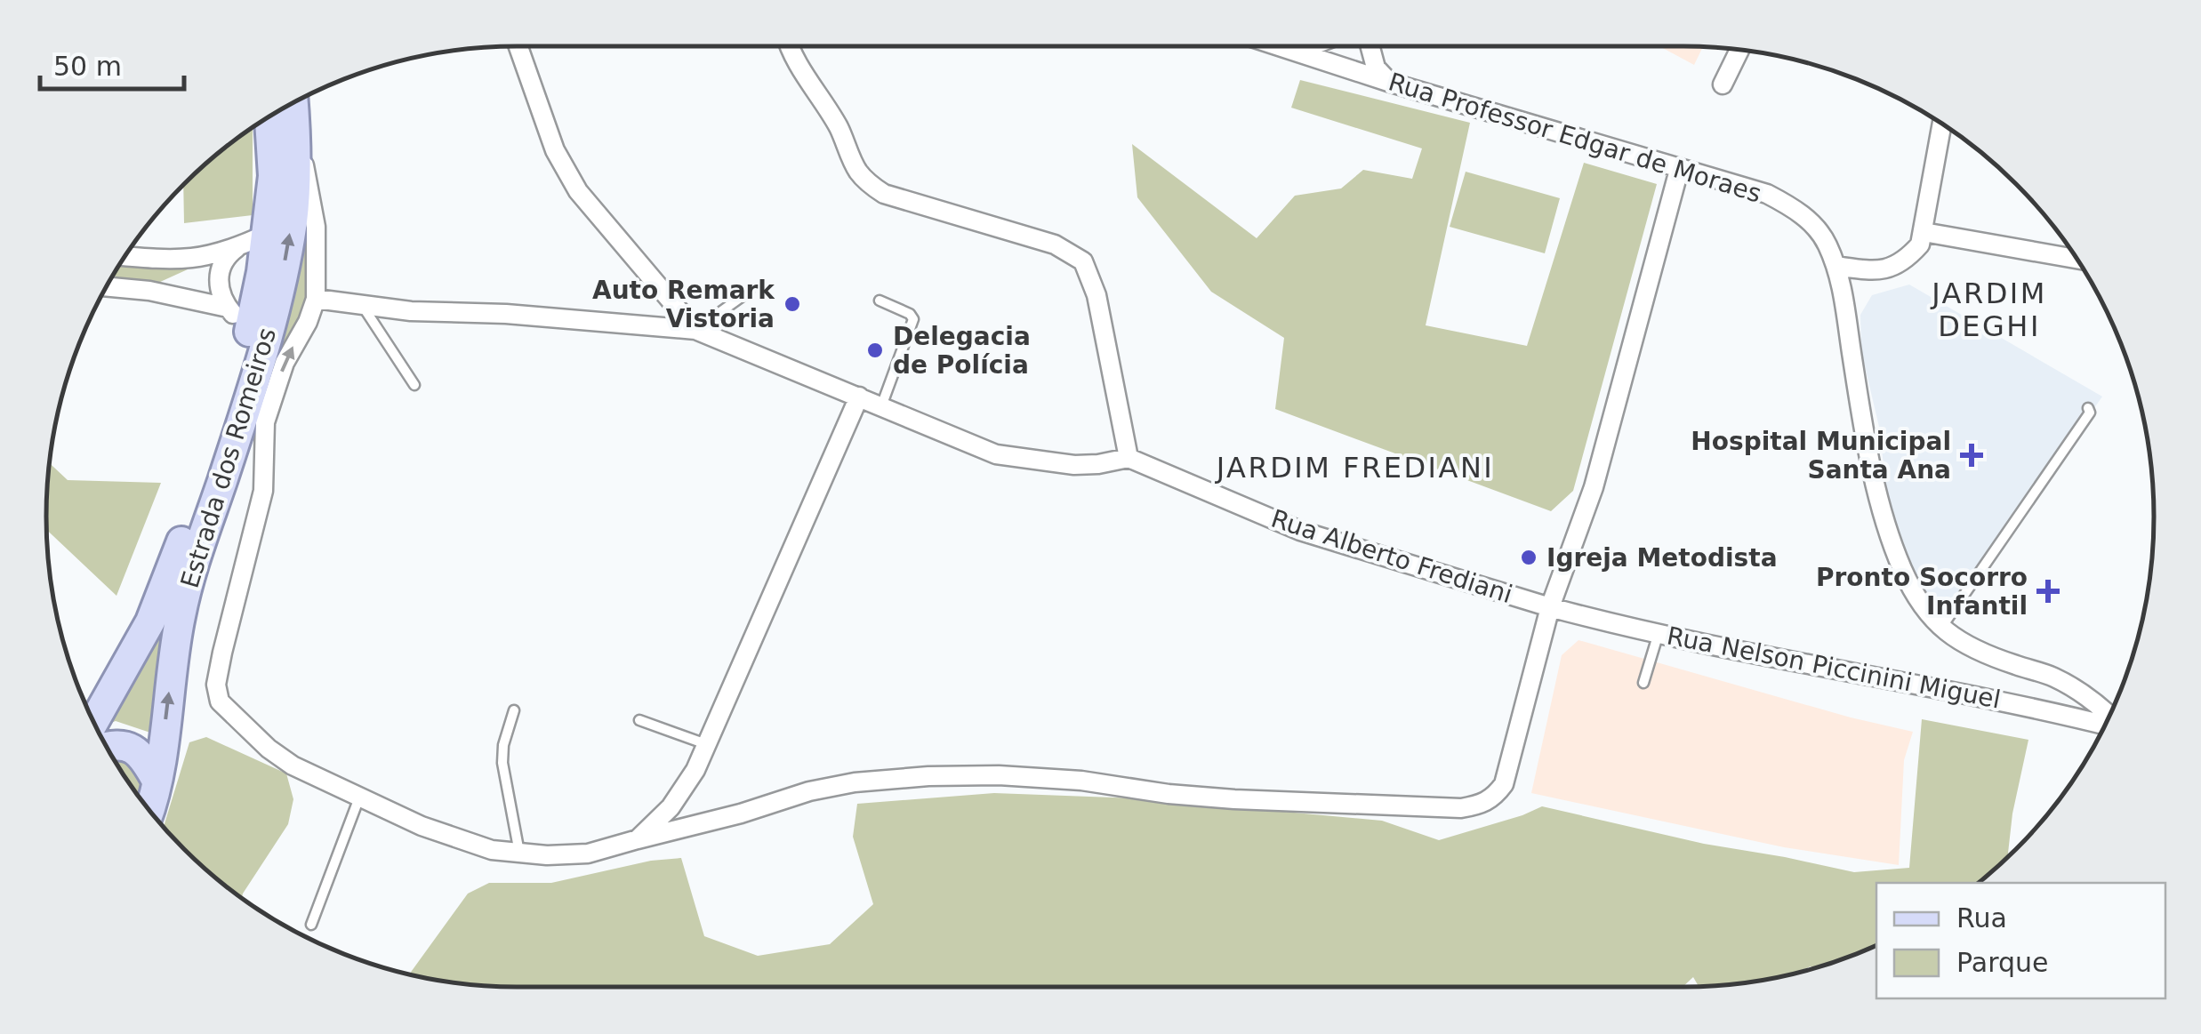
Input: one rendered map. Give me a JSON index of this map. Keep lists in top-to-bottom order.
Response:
{
  "streets": {
    "main road": ["Estrada dos Romeiros"],
    "street": ["Rua Professor Edgar de Moraes", "Rua Alberto Frediani", "Rua Nelson Piccinini Miguel"]
  },
  "crossings": [
    ["Rua Alberto Frediani", "Rua Nelson Piccinini Miguel"]
  ],
  "districts": ["JARDIM DEGHI", "JARDIM FREDIANI"],
  "places": {
    "other": ["Auto Remark Vistoria", "Delegacia de Polícia", "Igreja Metodista"],
    "health": ["Hospital Municipal Santa Ana", "Pronto Socorro Infantil"]
  },
  "legend": ["Rua", "Parque"],
  "scale_bar": "50 m"
}
